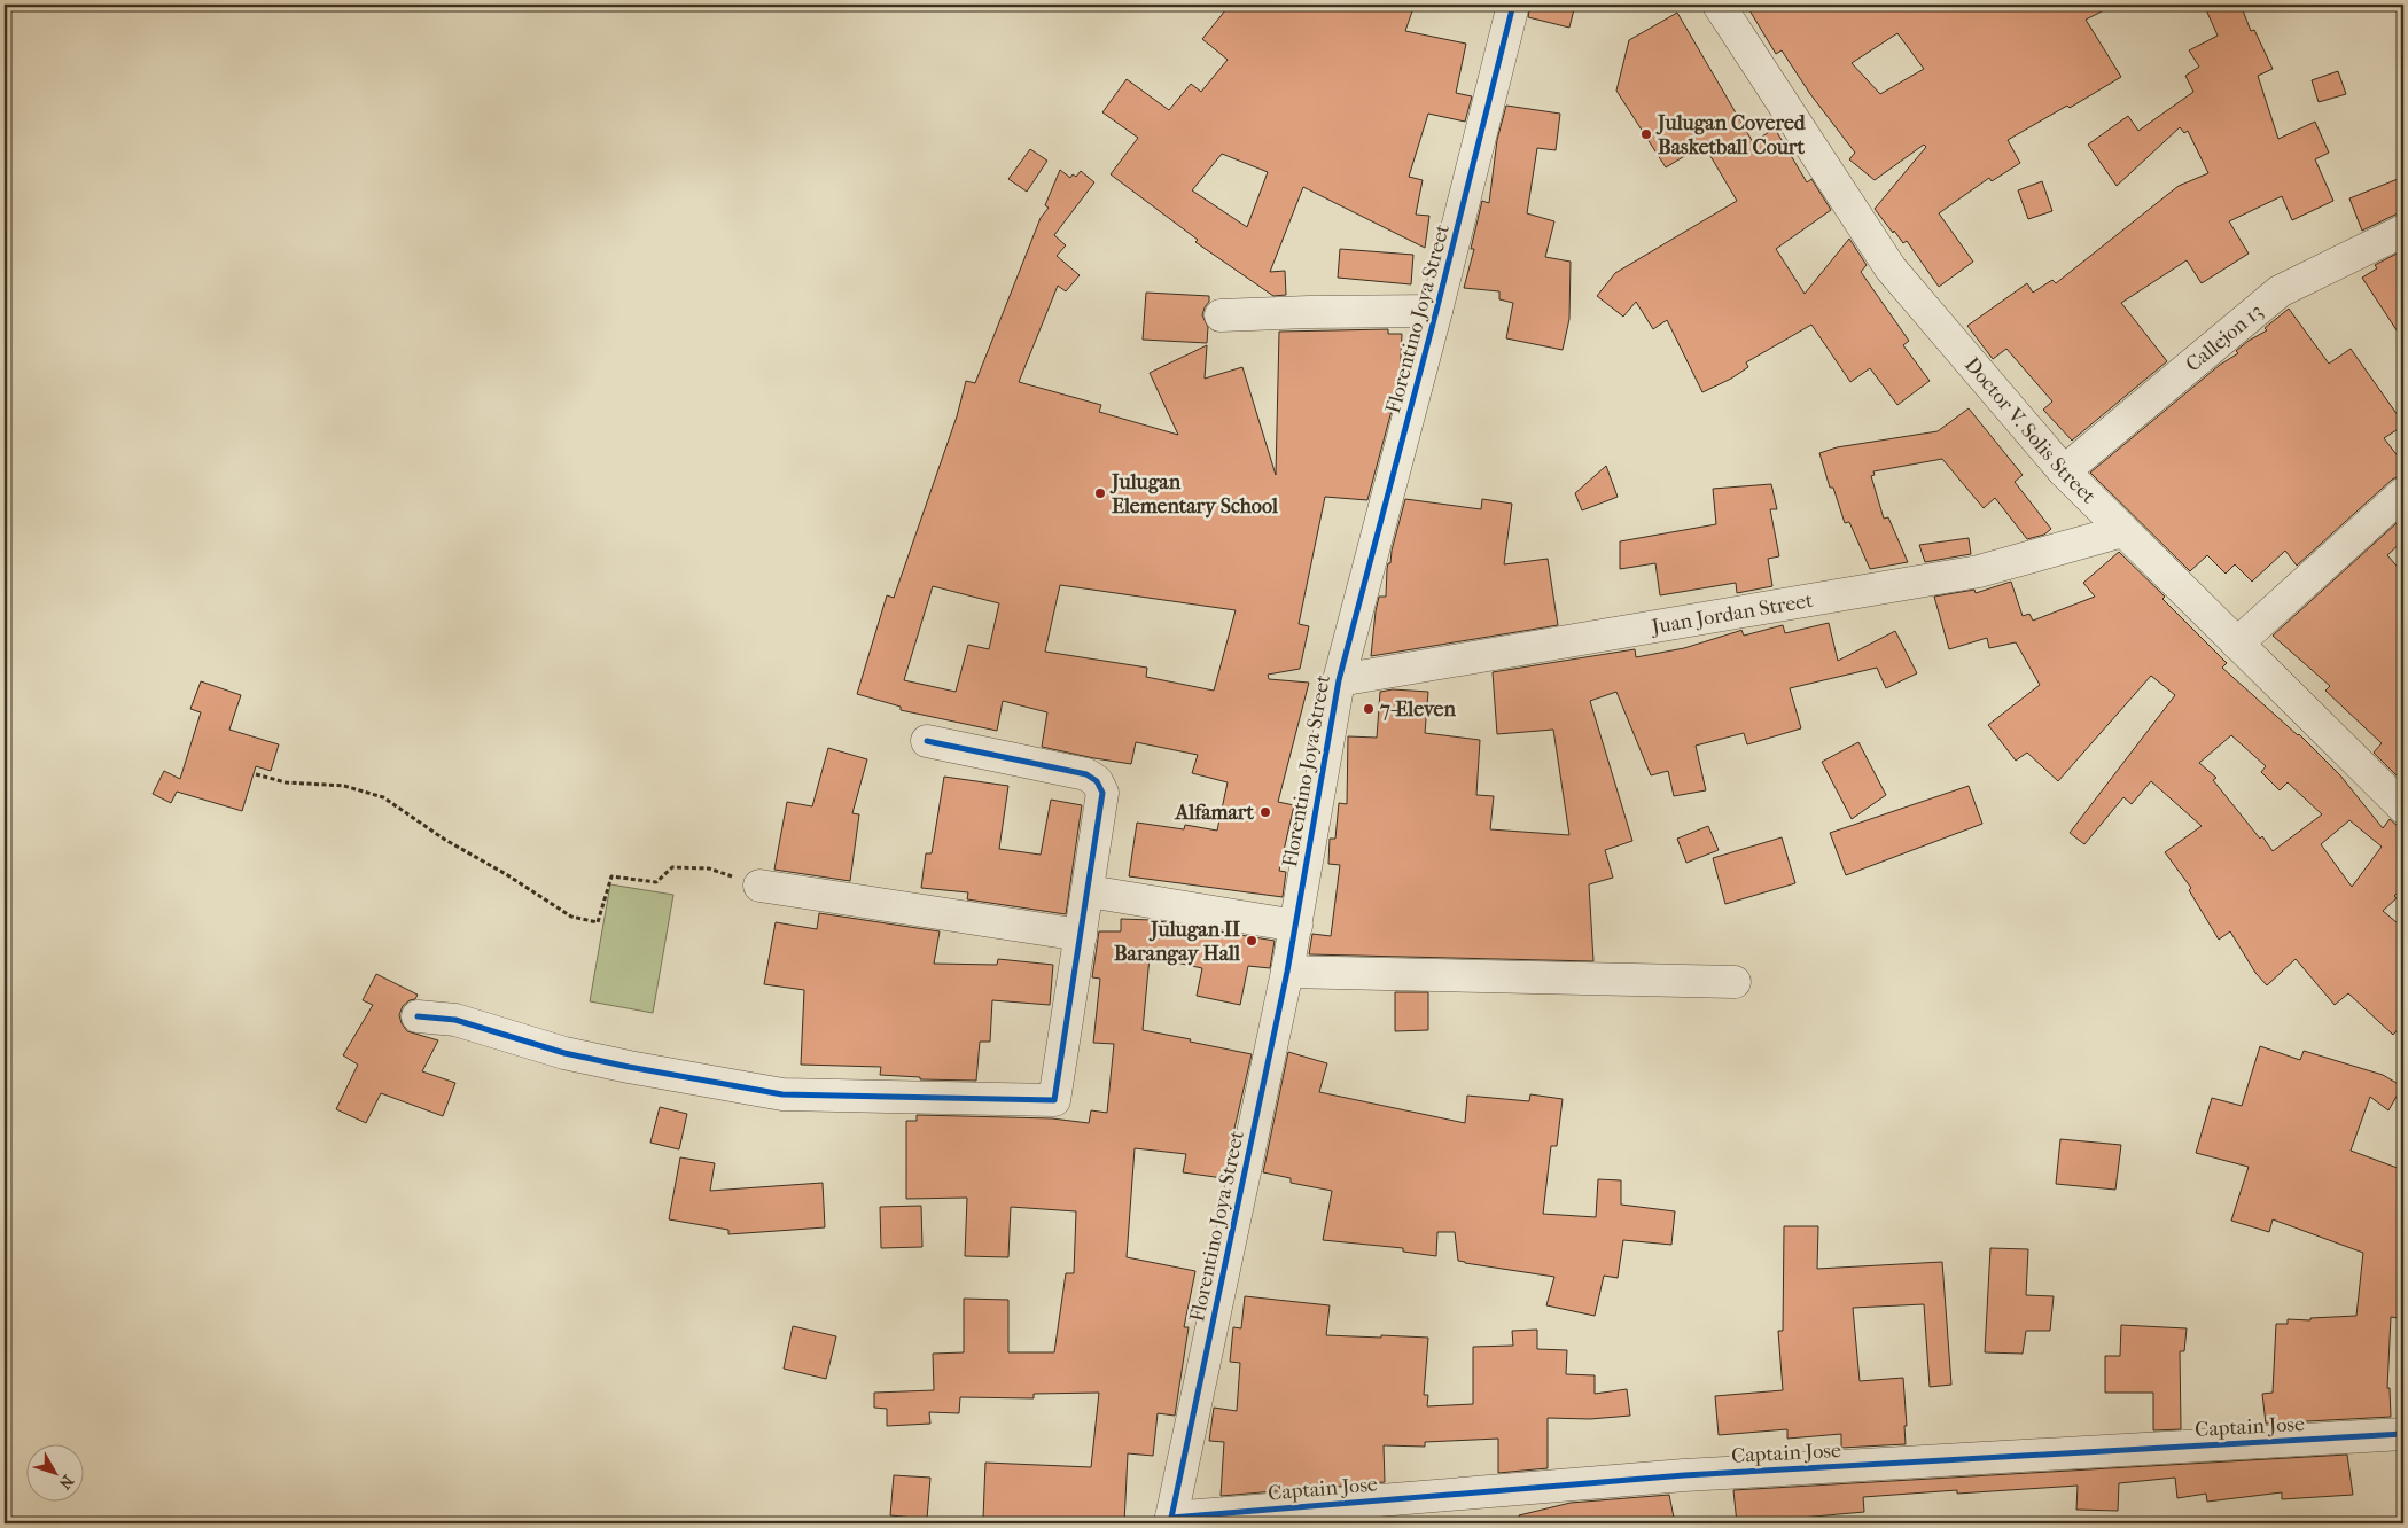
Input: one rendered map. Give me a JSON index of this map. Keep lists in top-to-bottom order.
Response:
{
  "streets": {
    "street": [
      "Florentino Joya Street",
      "Callejon 13",
      "Doctor V. Solis Street",
      "Juan Jordan Street",
      "Captain Jose"
    ]
  },
  "crossings": [
    ["Florentino Joya Street", "Juan Jordan Street"],
    ["Florentino Joya Street", "Captain Jose"],
    ["Callejon 13", "Doctor V. Solis Street"],
    ["Doctor V. Solis Street", "Juan Jordan Street"]
  ],
  "places": [
    "Julugan Covered Basketball Court",
    "Julugan Elementary School",
    "7-Eleven",
    "Alfamart",
    "Julugan II Barangay Hall"
  ],
  "north": "bottom right"
}
